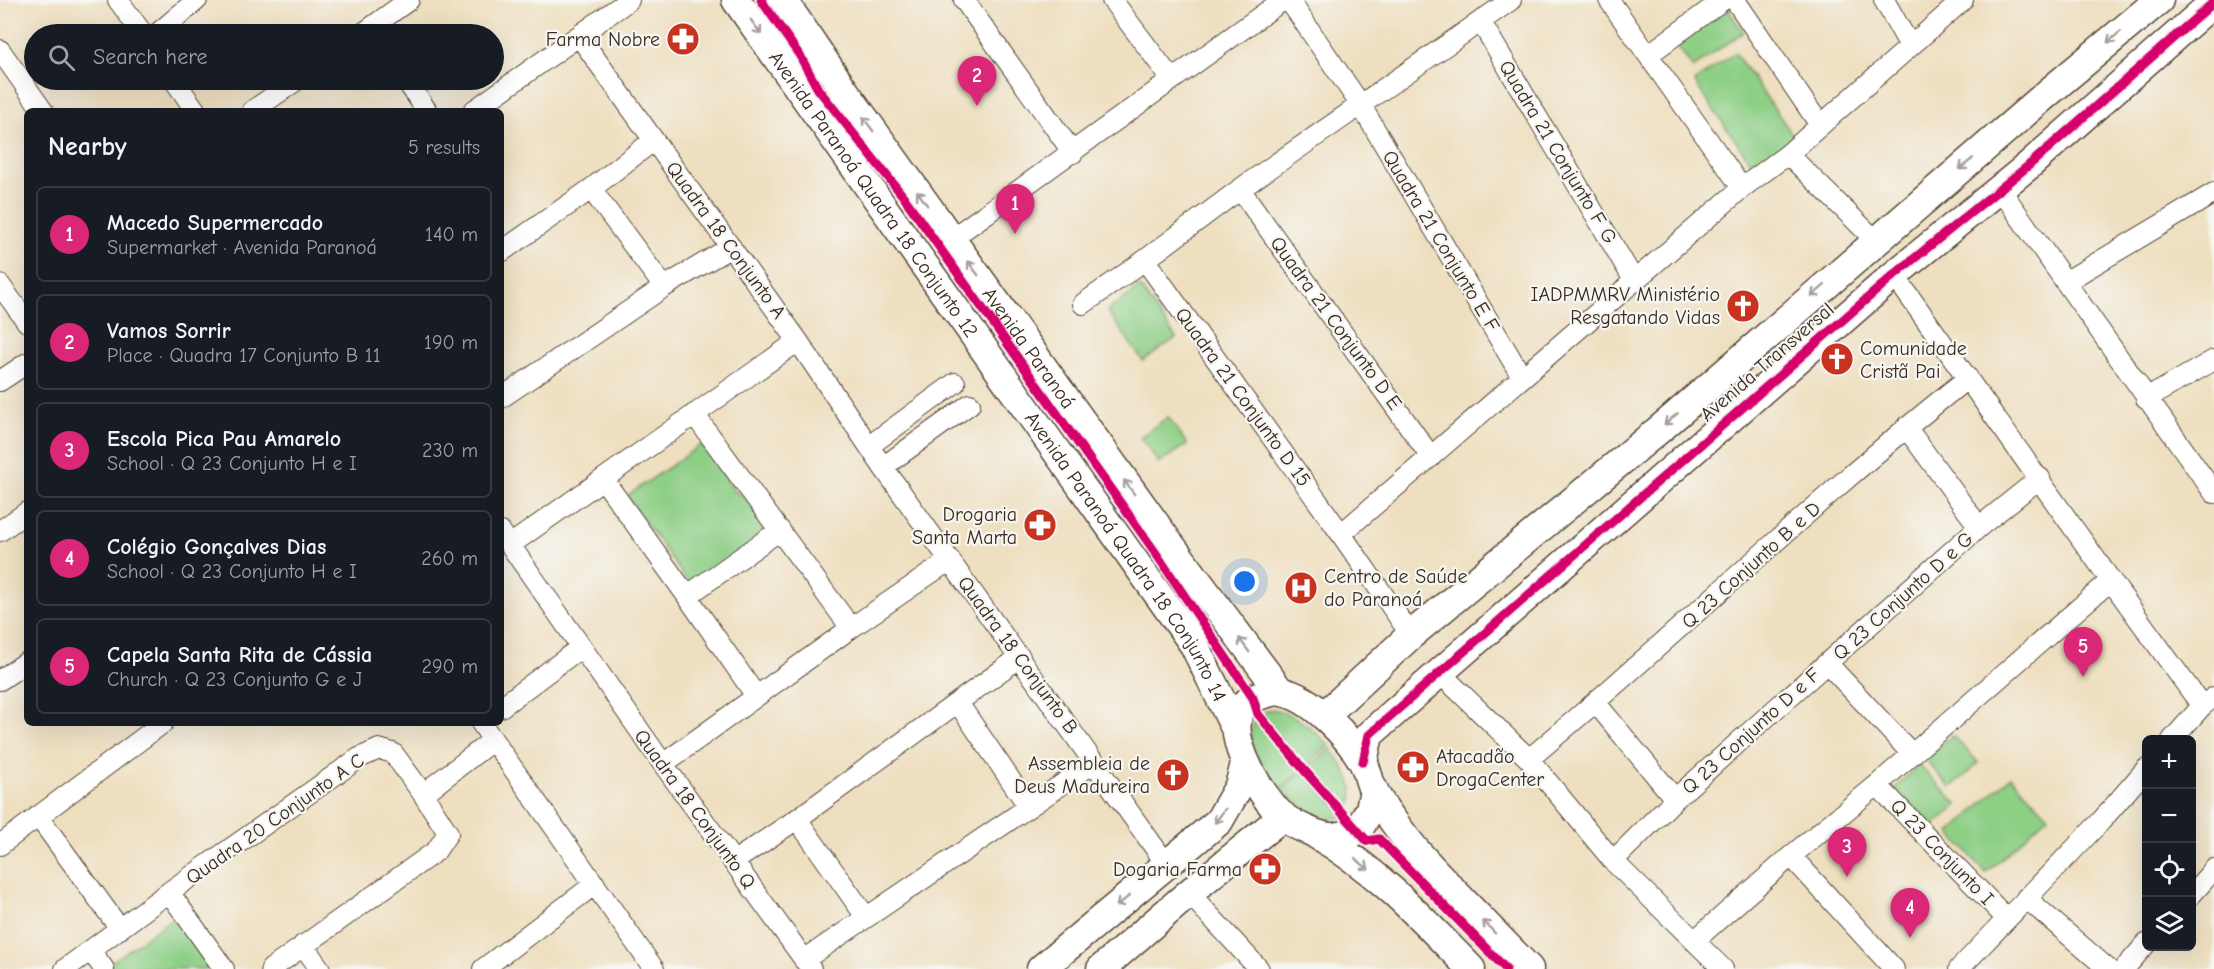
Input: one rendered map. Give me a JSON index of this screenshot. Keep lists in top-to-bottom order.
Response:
{
  "streets": {
    "street": [
      "Quadra 21 Conjunto F G",
      "Avenida Paranoá Quadra 18 Conjunto 12",
      "Quadra 18 Conjunto A",
      "Quadra 21 Conjunto E F",
      "Quadra 21 Conjunto D E",
      "Avenida Paranoá",
      "Avenida Transversal",
      "Quadra 21 Conjunto D 15",
      "Avenida Paranoá Quadra 18 Conjunto 14",
      "Q 23 Conjunto B e D",
      "Q 23 Conjunto D e G",
      "Quadra 18 Conjunto B",
      "Q 23 Conjunto D e F",
      "Quadra 18 Conjunto Q",
      "Quadra 20 Conjunto A C",
      "Q 23 Conjunto I"
    ]
  },
  "crossings": [
    ["Avenida Paranoá Quadra 18 Conjunto 12", "Avenida Paranoá Quadra 18 Conjunto 14"],
    ["Quadra 18 Conjunto A", "Quadra 18 Conjunto B"],
    ["Avenida Paranoá", "Avenida Transversal"],
    ["Avenida Paranoá", "Avenida Paranoá Quadra 18 Conjunto 14"],
    ["Avenida Transversal", "Quadra 21 Conjunto D 15"],
    ["Avenida Transversal", "Avenida Paranoá Quadra 18 Conjunto 14"],
    ["Q 23 Conjunto D e G", "Q 23 Conjunto D e F"]
  ],
  "one_way": ["Avenida Paranoá"],
  "places": {
    "pharmacy": [
      "Farma Nobre",
      "Drogaria Santa Marta",
      "Atacadão DrogaCenter",
      "Dogaria Farma"
    ],
    "church": ["IADPMMRV Ministério Resgatando Vidas", "Comunidade Cristã Pai", "Assembleia de Deus Madureira"],
    "hospital": ["Centro de Saúde do Paranoá"]
  },
  "page": {
    "search": "Search here",
    "pins": [
      "2",
      "1",
      "5",
      "3",
      "4"
    ],
    "heading": ["Nearby", "5 results"],
    "list": [
      {
        "mark": "1",
        "name": "Macedo Supermercado",
        "note": "Supermarket · Avenida Paranoá",
        "value": "140 m"
      },
      {
        "mark": "2",
        "name": "Vamos Sorrir",
        "note": "Place · Quadra 17 Conjunto B 11",
        "value": "190 m"
      },
      {
        "mark": "3",
        "name": "Escola Pica Pau Amarelo",
        "note": "School · Q 23 Conjunto H e I",
        "value": "230 m"
      },
      {
        "mark": "4",
        "name": "Colégio Gonçalves Dias",
        "note": "School · Q 23 Conjunto H e I",
        "value": "260 m"
      },
      {
        "mark": "5",
        "name": "Capela Santa Rita de Cássia",
        "note": "Church · Q 23 Conjunto G e J",
        "value": "290 m"
      }
    ],
    "map_buttons": ["+", "−"]
  }
}
